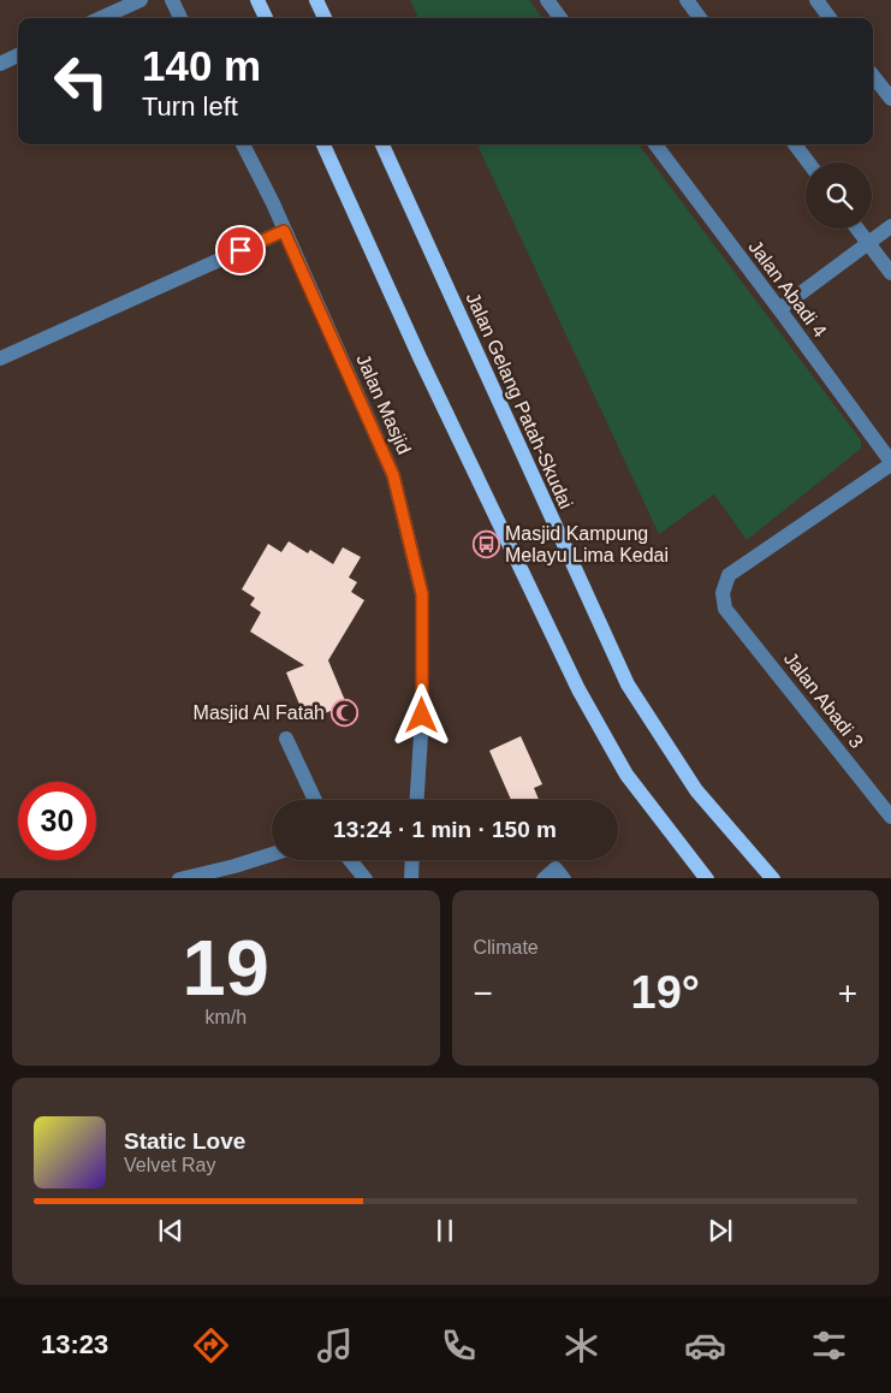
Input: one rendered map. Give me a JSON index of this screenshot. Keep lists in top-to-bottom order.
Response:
{
  "streets": {
    "main road": ["Jalan Gelang Patah-Skudai"],
    "street": ["Jalan Abadi 4", "Jalan Masjid", "Jalan Abadi 3"]
  },
  "crossings": [
    ["Jalan Abadi 4", "Jalan Abadi 3"]
  ],
  "places": {
    "bus stop": ["Masjid Kampung Melayu Lima Kedai"],
    "mosque": ["Masjid Al Fatah"]
  },
  "page": {
    "turn": ["140 m", "Turn left"],
    "limit": "30",
    "trip": "13:24 · 1 min · 150 m",
    "tile": [
      ["19", "km/h"],
      "Climate"
    ],
    "heat": ["−", "19°", "+"],
    "song": ["Static Love", "Velvet Ray"],
    "tabs": "13:23"
  }
}
